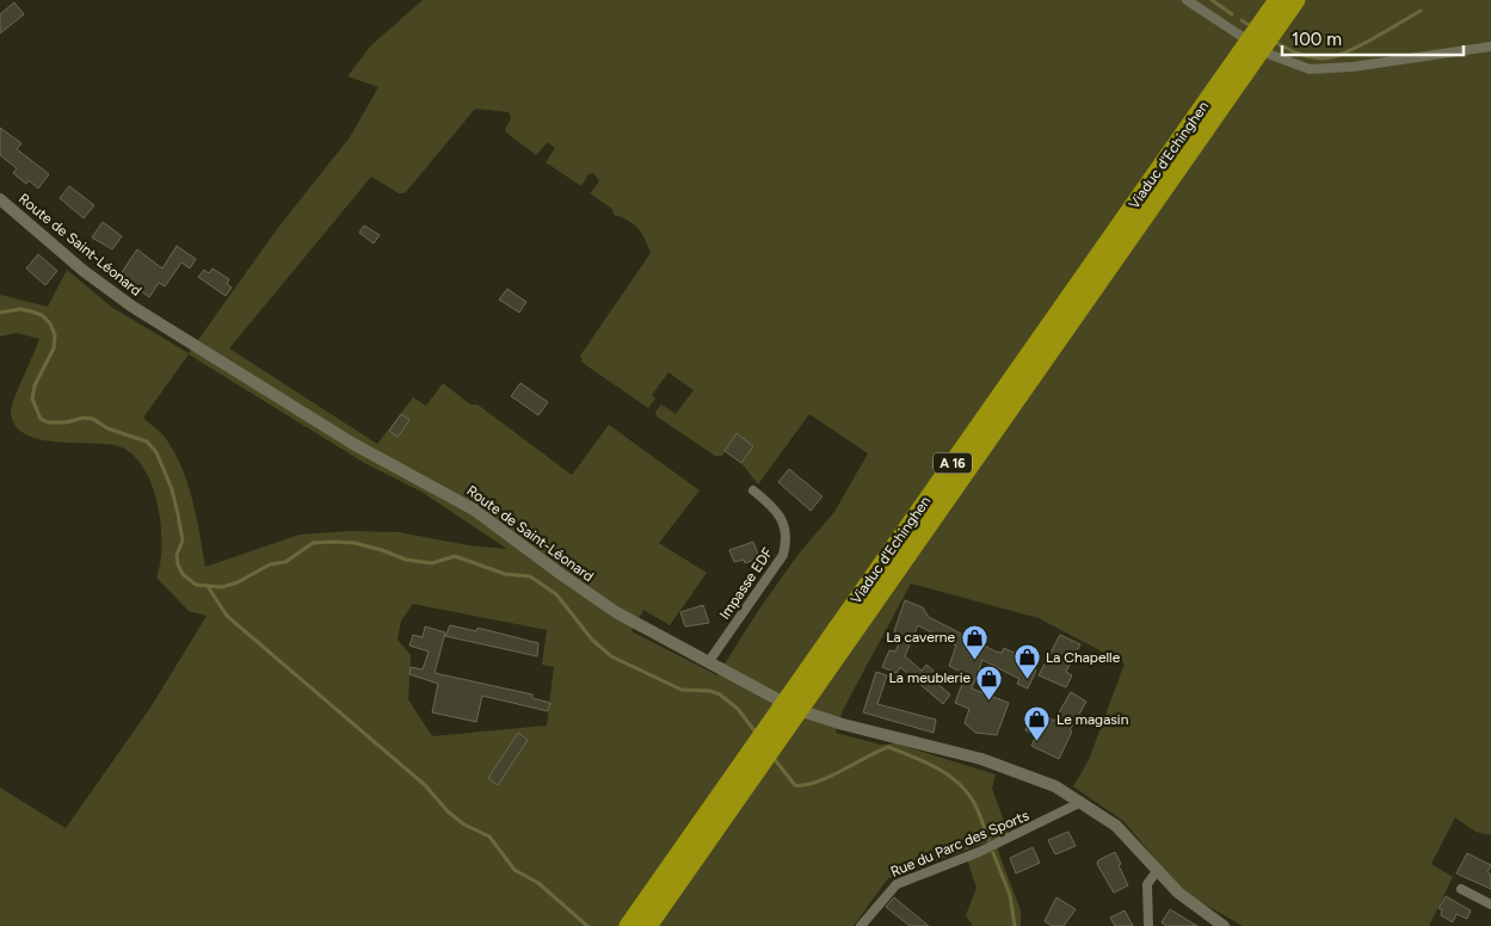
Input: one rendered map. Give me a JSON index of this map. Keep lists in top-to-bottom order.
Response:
{
  "streets": {
    "highway": ["Viaduc d'Echinghen", "A 16"],
    "street": ["Route de Saint-Léonard", "Impasse EDF", "Rue du Parc des Sports"]
  },
  "crossings": [
    ["Route de Saint-Léonard", "Impasse EDF"],
    ["Route de Saint-Léonard", "Rue du Parc des Sports"]
  ],
  "places": {
    "shop": [
      "La caverne",
      "La Chapelle",
      "La meublerie",
      "Le magasin"
    ]
  },
  "scale_bar": "100 m"
}
